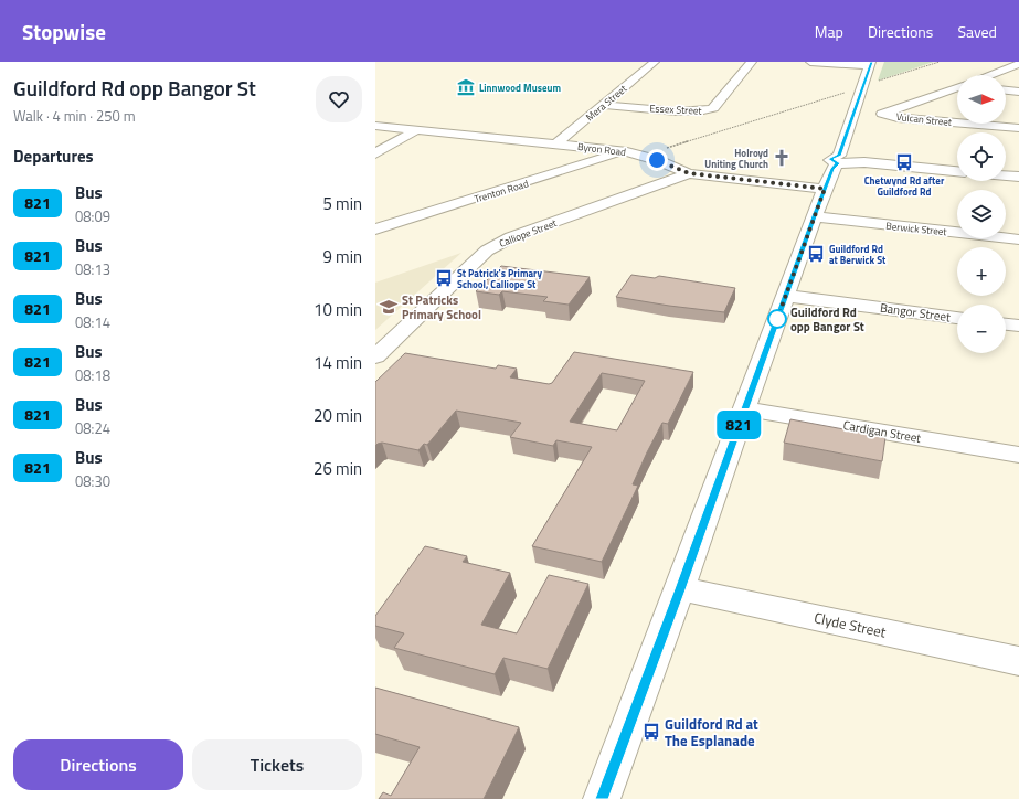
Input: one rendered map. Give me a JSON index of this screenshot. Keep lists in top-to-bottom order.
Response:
{
  "streets": {
    "street": [
      "Mera Street",
      "Essex Street",
      "Vulcan Street",
      "Byron Road",
      "Trenton Road",
      "Berwick Street",
      "Calliope Street",
      "Bangor Street",
      "Cardigan Street",
      "Clyde Street"
    ]
  },
  "crossings": [
    ["Mera Street", "Essex Street"],
    ["Mera Street", "Byron Road"],
    ["Byron Road", "Trenton Road"],
    ["Byron Road", "Calliope Street"]
  ],
  "places": {
    "museum": ["Linnwood Museum"],
    "church": ["Holroyd Uniting Church"],
    "bus stop": [
      "Chetwynd Rd after Guildford Rd",
      "Guildford Rd at Berwick St",
      "St Patrick's Primary School, Calliope St",
      "Guildford Rd at The Esplanade"
    ],
    "school or university": ["St Patricks Primary School"],
    "other": ["Guildford Rd opp Bangor St"]
  },
  "lines": ["bus line 821"],
  "north": "right",
  "page": {
    "header": "Stopwise",
    "nav": ["Map", "Directions", "Saved"],
    "heading": [
      ["Guildford Rd opp Bangor St", "Walk · 4 min · 250 m"],
      "Departures"
    ],
    "on_map": "821",
    "map_buttons": ["+", "−"],
    "list": [
      {
        "mark": "821",
        "name": "Bus",
        "note": "08:09",
        "value": "5 min"
      },
      {
        "mark": "821",
        "name": "Bus",
        "note": "08:13",
        "value": "9 min"
      },
      {
        "mark": "821",
        "name": "Bus",
        "note": "08:14",
        "value": "10 min"
      },
      {
        "mark": "821",
        "name": "Bus",
        "note": "08:18",
        "value": "14 min"
      },
      {
        "mark": "821",
        "name": "Bus",
        "note": "08:24",
        "value": "20 min"
      },
      {
        "mark": "821",
        "name": "Bus",
        "note": "08:30",
        "value": "26 min"
      }
    ],
    "buttons": ["Directions", "Tickets"]
  }
}
